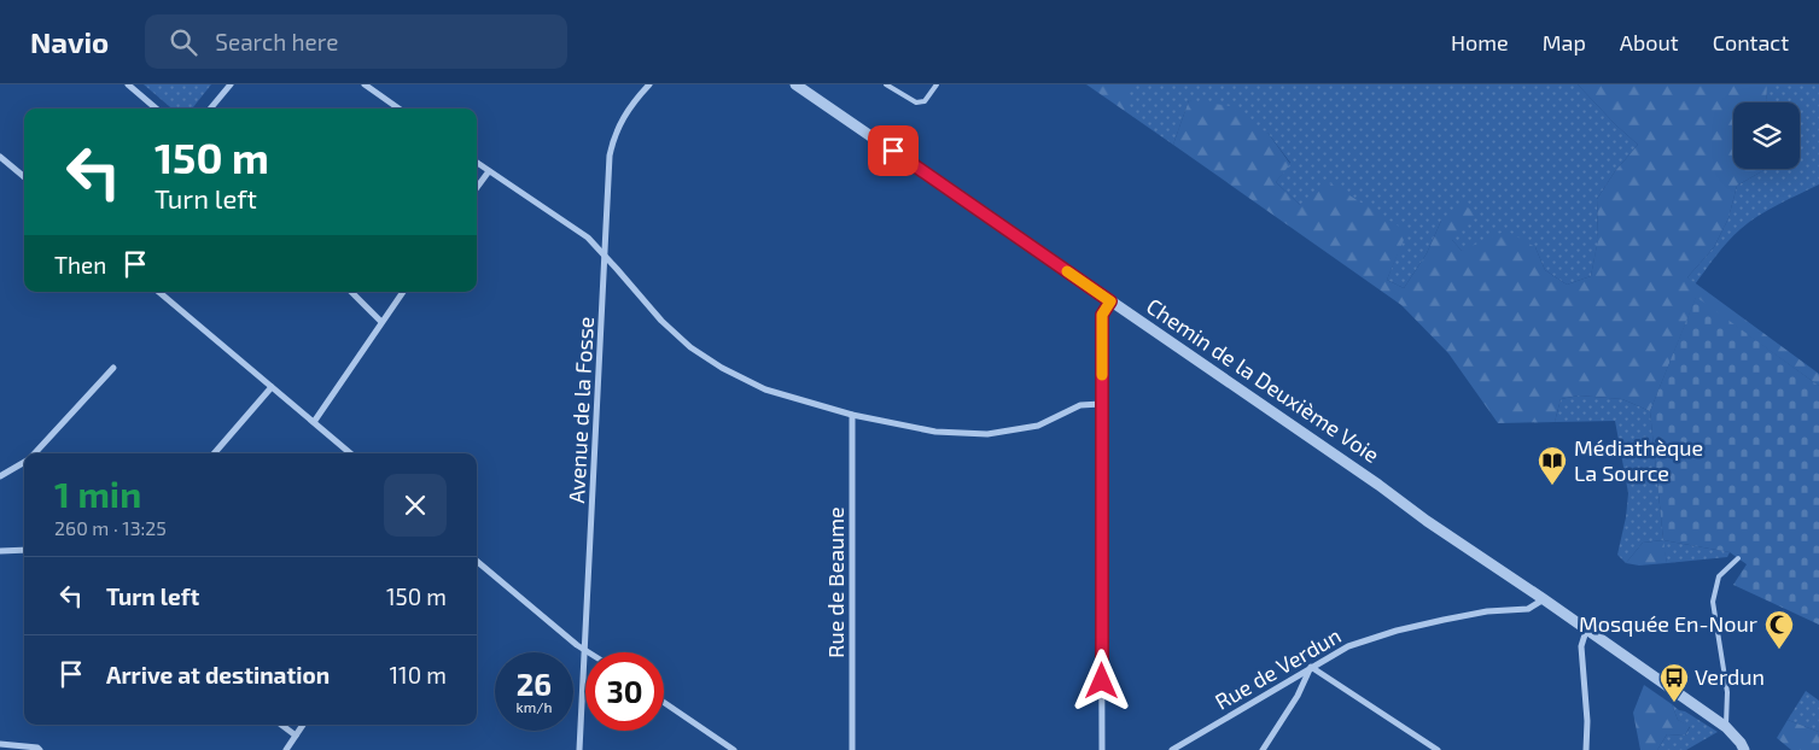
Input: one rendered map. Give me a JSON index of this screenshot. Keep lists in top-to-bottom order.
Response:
{
  "streets": {
    "street": [
      "Chemin de la Deuxième Voie",
      "Avenue de la Fosse",
      "Rue de Beaume",
      "Rue de Verdun"
    ]
  },
  "crossings": [
    ["Chemin de la Deuxième Voie", "Rue de Verdun"]
  ],
  "places": {
    "library": ["Médiathèque La Source"],
    "mosque": ["Mosquée En-Nour"],
    "bus stop": ["Verdun"]
  },
  "page": {
    "header": "Navio",
    "search": "Search here",
    "nav": [
      "Home",
      "Map",
      "About",
      "Contact"
    ],
    "turn": ["150 m", "Turn left"],
    "then": "Then",
    "heading": ["1 min", "260 m · 13:25"],
    "list": [
      {
        "name": "Turn left",
        "value": "150 m"
      },
      {
        "name": "Arrive at destination",
        "value": "110 m"
      }
    ],
    "speed": "26 km/h",
    "limit": "30"
  }
}
